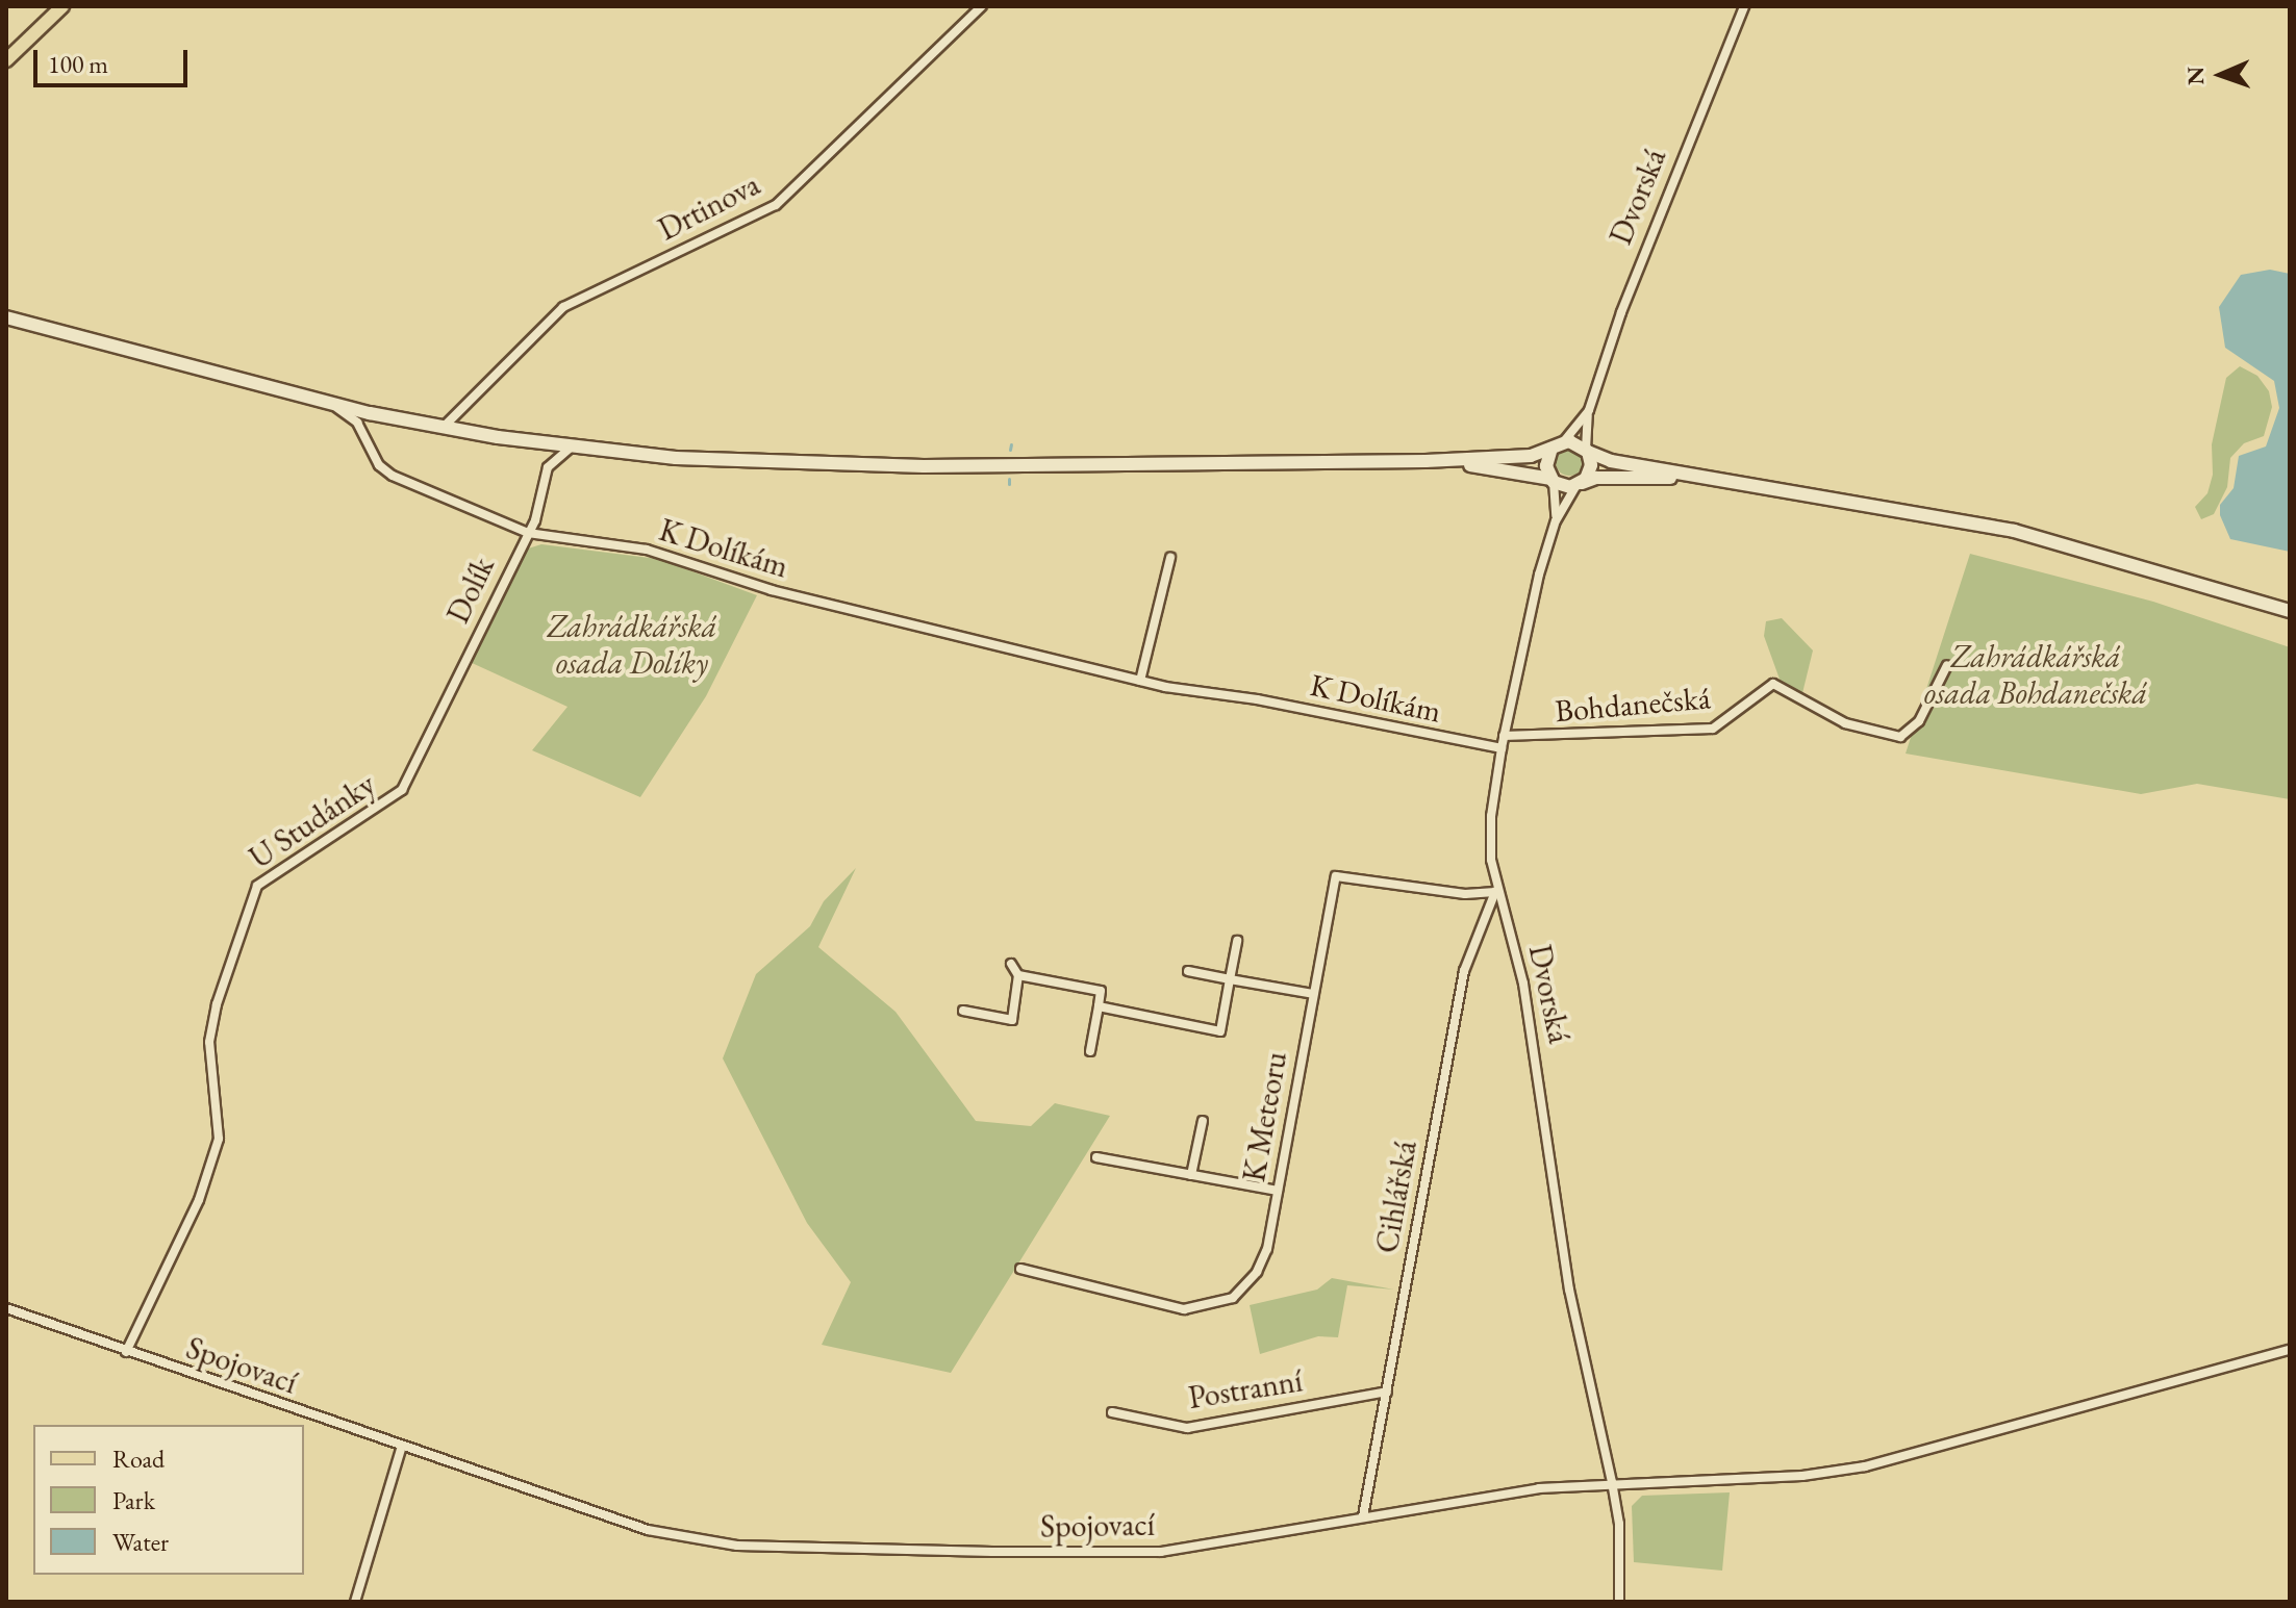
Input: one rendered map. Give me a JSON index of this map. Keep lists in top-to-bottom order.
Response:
{
  "streets": {
    "main road": ["Dvorská"],
    "street": [
      "Drtinova",
      "K Dolíkám",
      "Dolík",
      "Bohdanečská",
      "U Studánky",
      "K Meteoru",
      "Cihlářská",
      "Spojovací",
      "Postranní"
    ]
  },
  "crossings": [
    ["Dvorská", "K Dolíkám"],
    ["Dvorská", "Bohdanečská"],
    ["Dvorská", "K Meteoru"],
    ["Dvorská", "Cihlářská"],
    ["Dvorská", "Spojovací"],
    ["K Dolíkám", "Dolík"],
    ["Dolík", "U Studánky"],
    ["U Studánky", "Spojovací"],
    ["K Meteoru", "Cihlářská"],
    ["Cihlářská", "Spojovací"],
    ["Cihlářská", "Postranní"]
  ],
  "parks": ["Zahrádkářská osada Dolíky", "Zahrádkářská osada Bohdanečská"],
  "legend": ["Road", "Park", "Water"],
  "scale_bar": "100 m",
  "north": "left"
}
